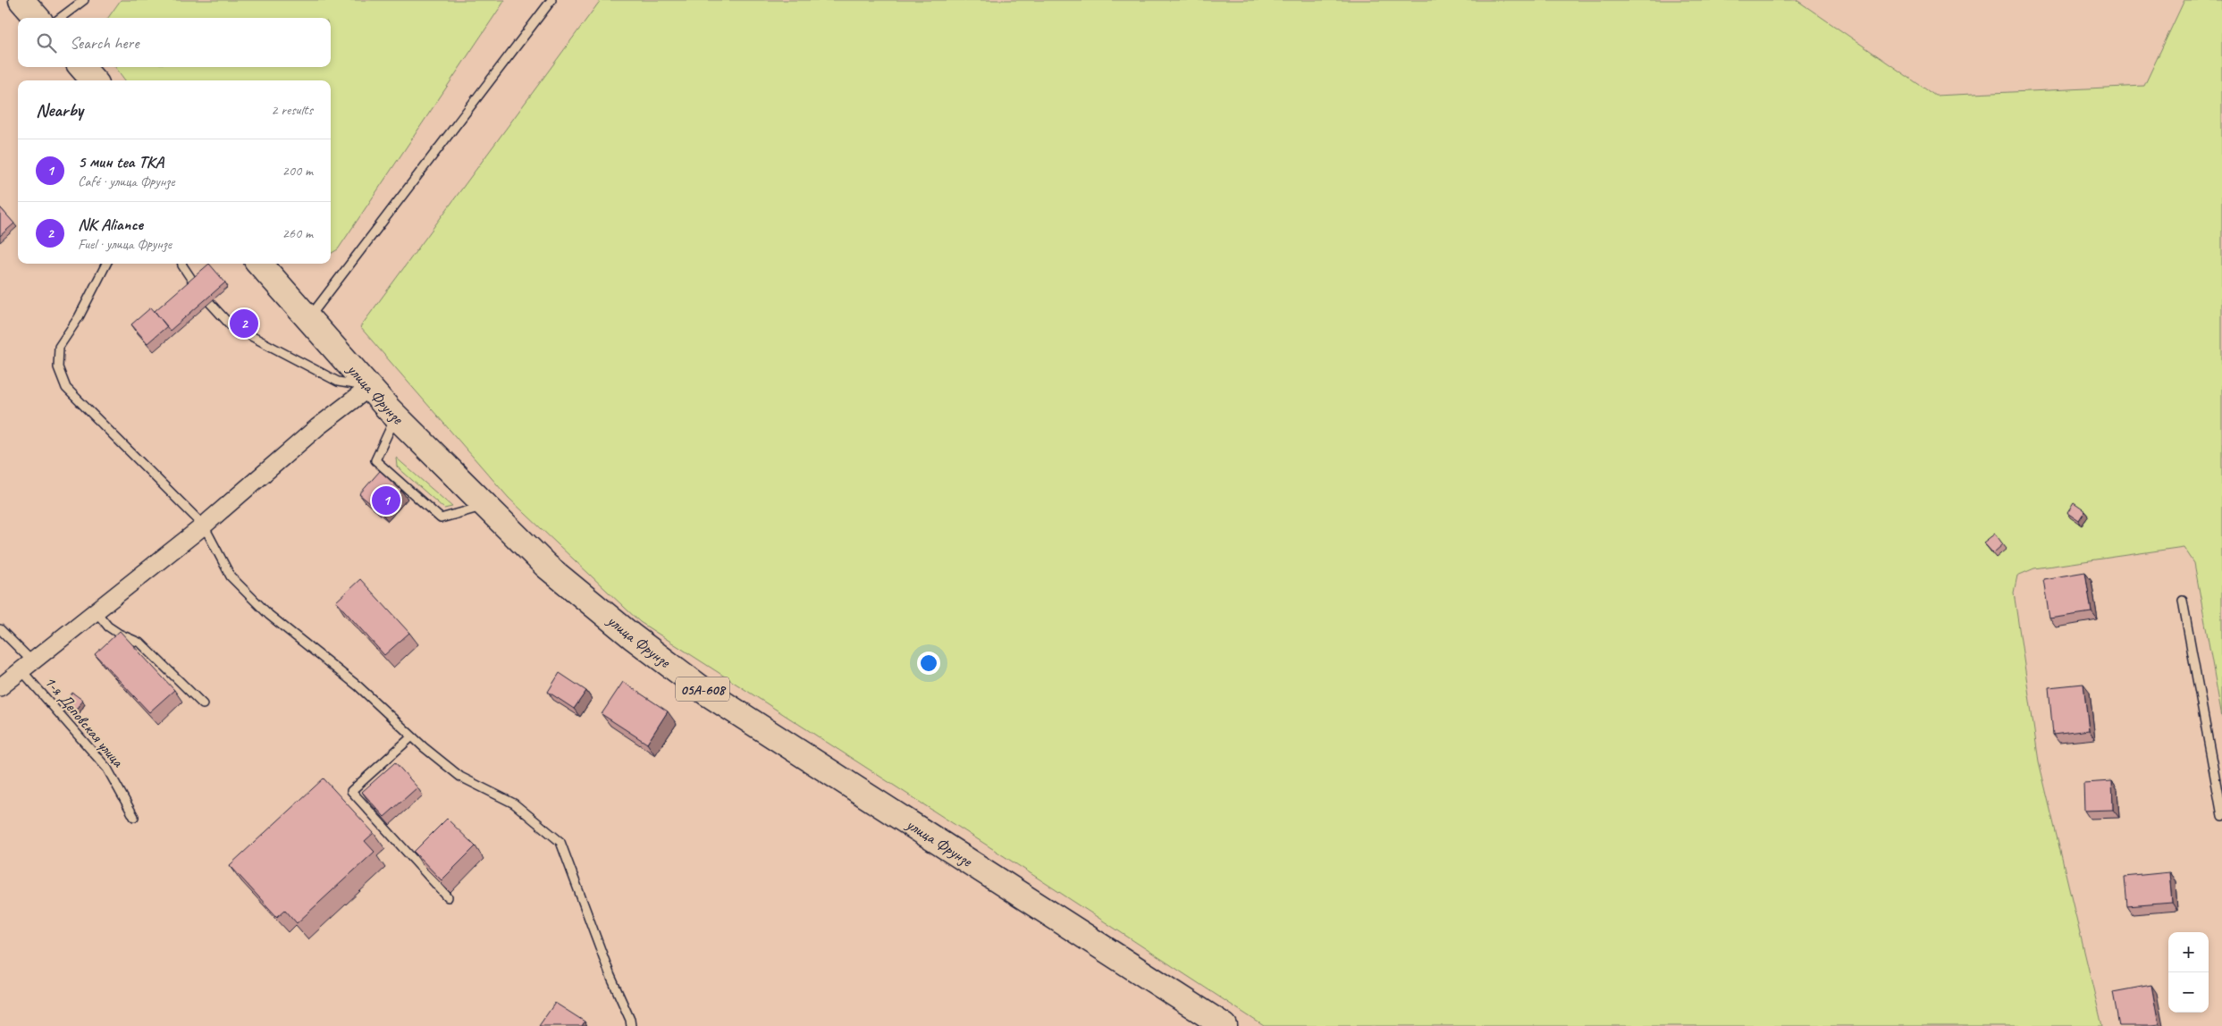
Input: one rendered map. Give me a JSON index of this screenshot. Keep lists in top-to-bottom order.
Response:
{
  "streets": {
    "main road": ["улица Фрунзе", "05А-608"],
    "lane": ["1-я Деповская улица"]
  },
  "page": {
    "search": "Search here",
    "heading": ["Nearby", "2 results"],
    "list": [
      {
        "mark": "1",
        "name": "5 мин tea TKA",
        "note": "Café · улица Фрунзе",
        "value": "200 m"
      },
      {
        "mark": "2",
        "name": "NK Aliance",
        "note": "Fuel · улица Фрунзе",
        "value": "260 m"
      }
    ],
    "pins": ["2", "1"],
    "map_buttons": ["+", "−"]
  }
}
